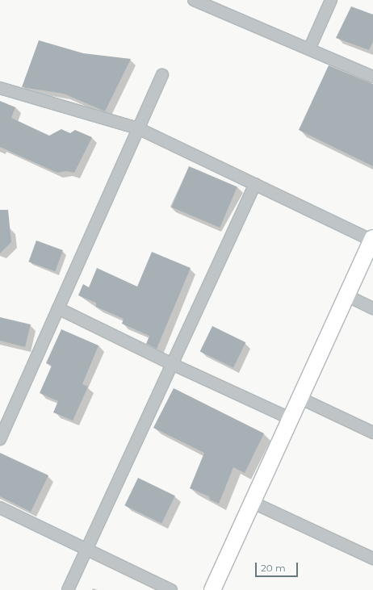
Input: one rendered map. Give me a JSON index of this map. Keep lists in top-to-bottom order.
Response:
{
  "scale_bar": "20 m"
}
